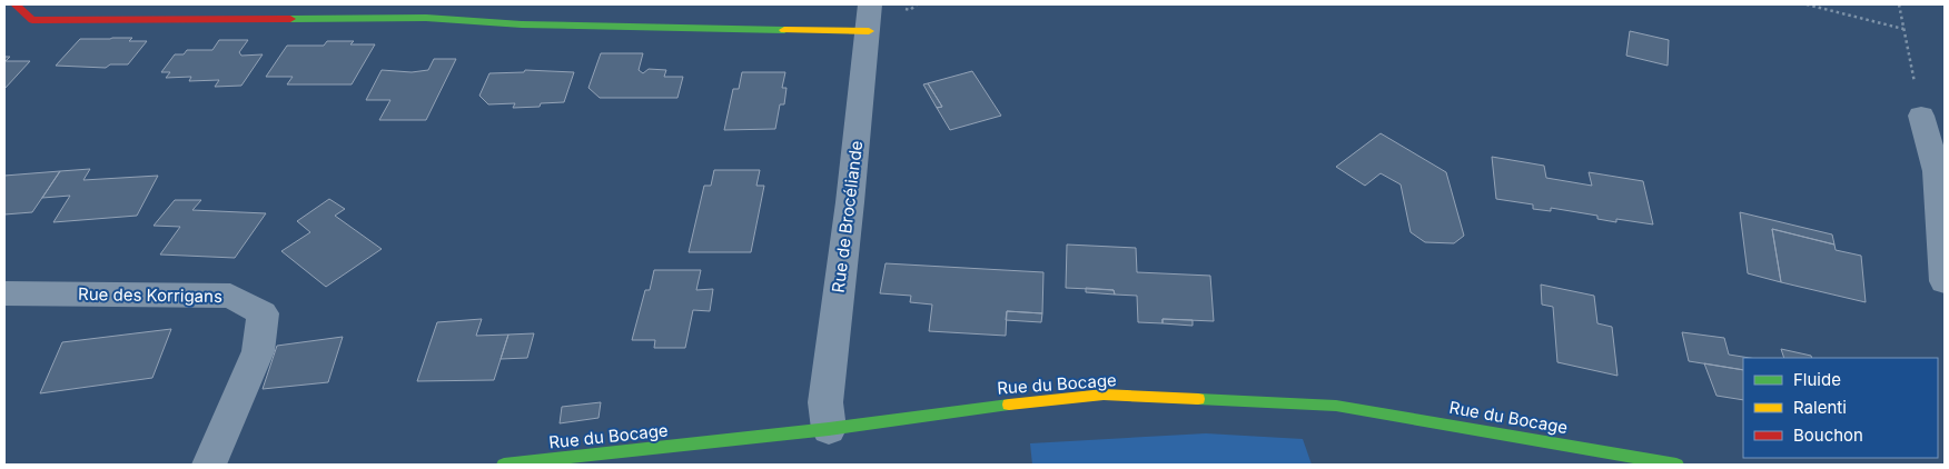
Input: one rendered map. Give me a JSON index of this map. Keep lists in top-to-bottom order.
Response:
{
  "streets": {
    "street": ["Rue de Brocéliande", "Rue des Korrigans", "Rue du Bocage"]
  },
  "crossings": [
    ["Rue de Brocéliande", "Rue du Bocage"]
  ],
  "legend": ["Fluide", "Ralenti", "Bouchon"]
}
